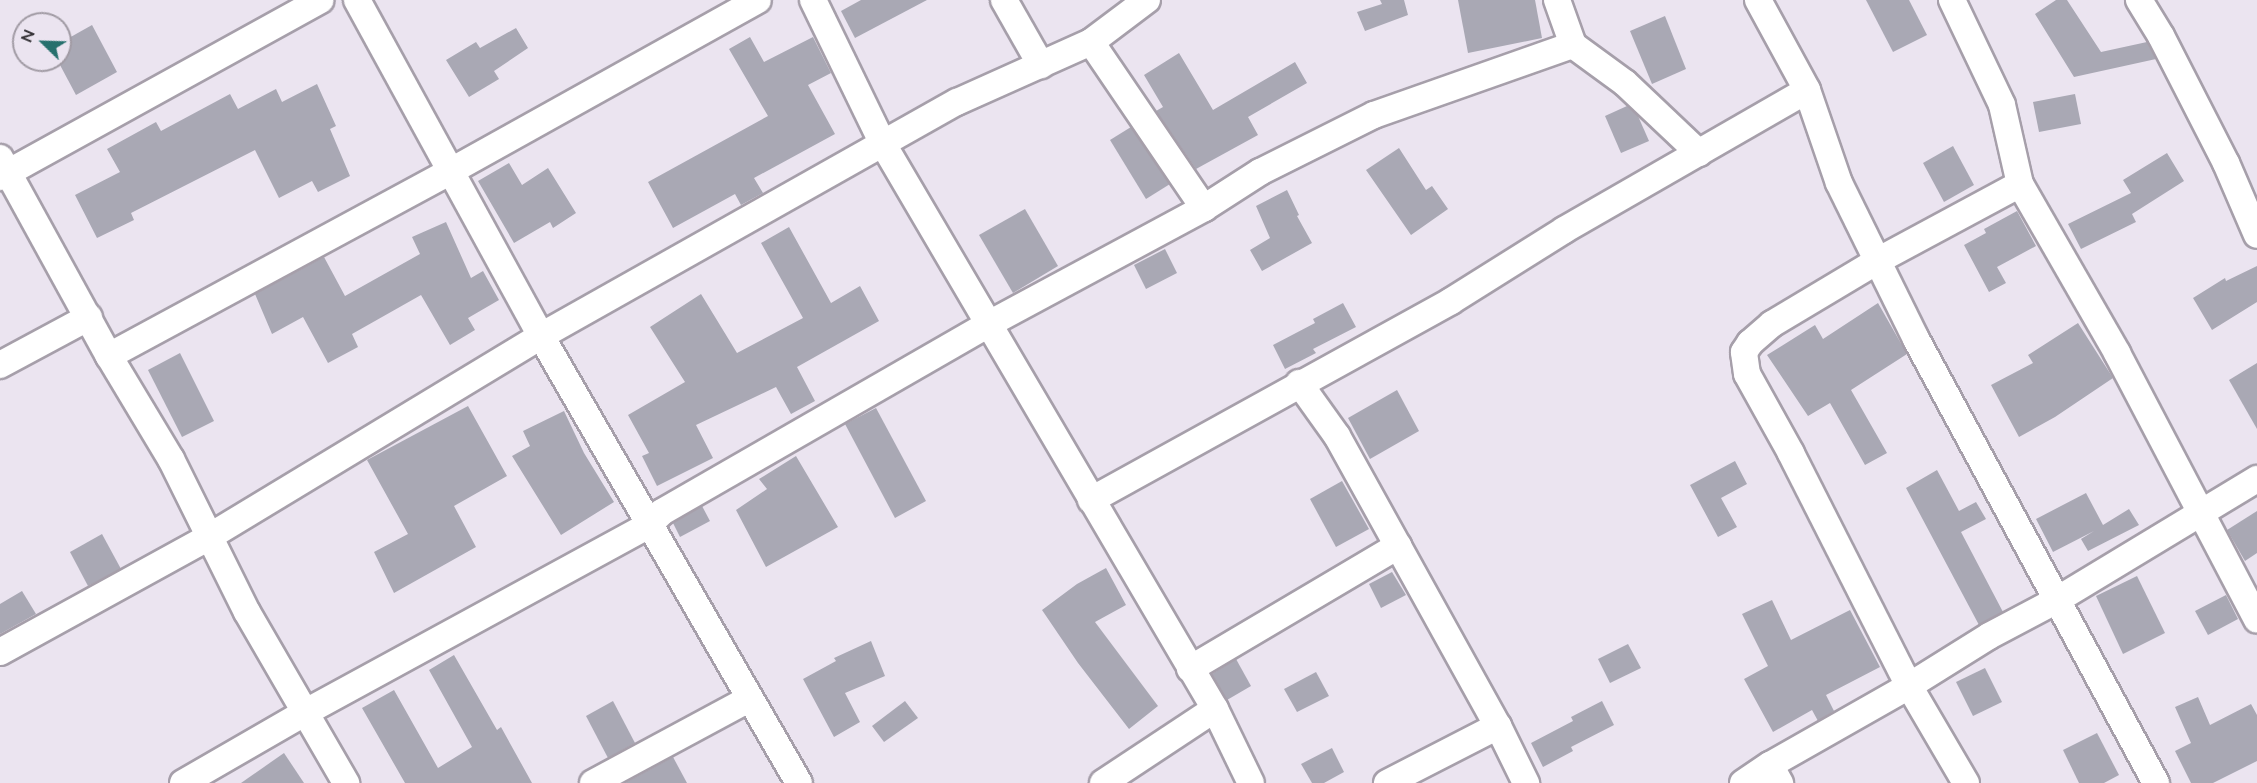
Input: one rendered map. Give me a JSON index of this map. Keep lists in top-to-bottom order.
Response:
{
  "north": "top left"
}
